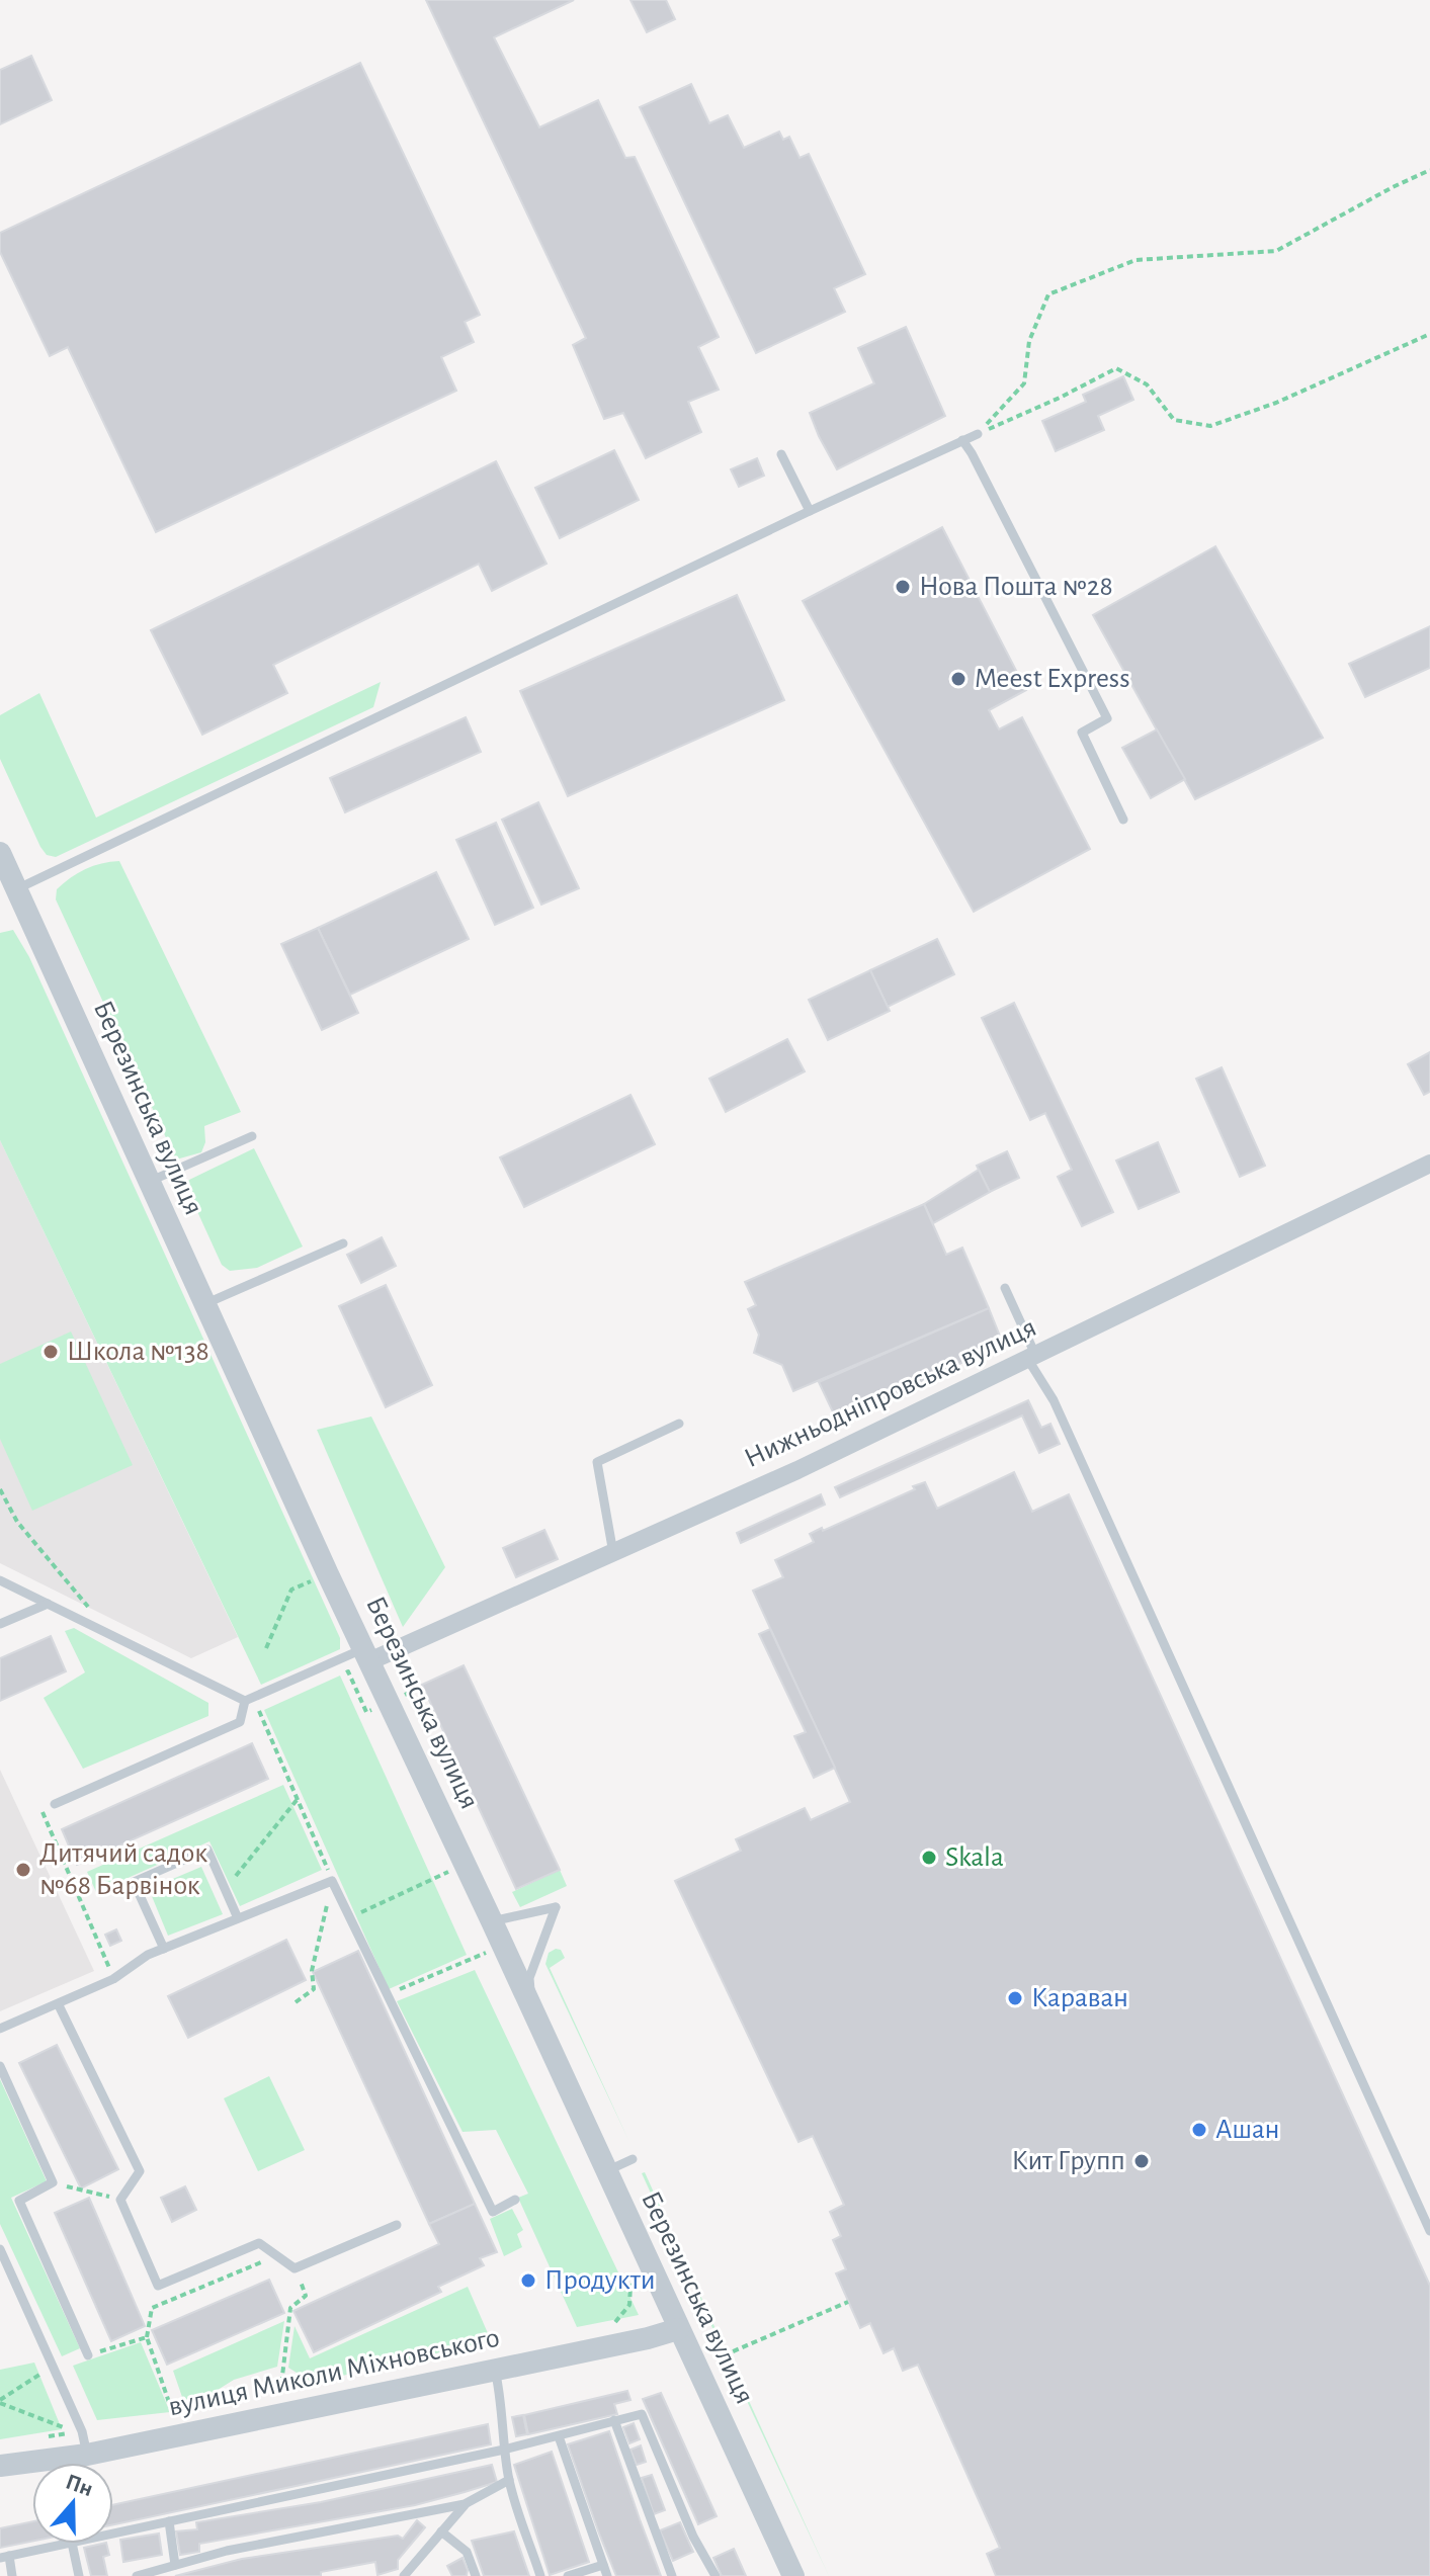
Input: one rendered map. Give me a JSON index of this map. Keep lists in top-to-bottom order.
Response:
{
  "streets": {
    "street": ["Березинська вулиця", "Нижньодніпровська вулиця", "вулиця Миколи Міхновського"]
  },
  "crossings": [
    ["Березинська вулиця", "Нижньодніпровська вулиця"],
    ["Березинська вулиця", "вулиця Миколи Міхновського"]
  ],
  "places": [
    "Нова Пошта №28",
    "Meest Express",
    "Школа №138",
    "Skala",
    "Дитячий садок №68 Барвінок",
    "Караван",
    "Ашан",
    "Кит Групп",
    "Продукти"
  ],
  "north": "top"
}
